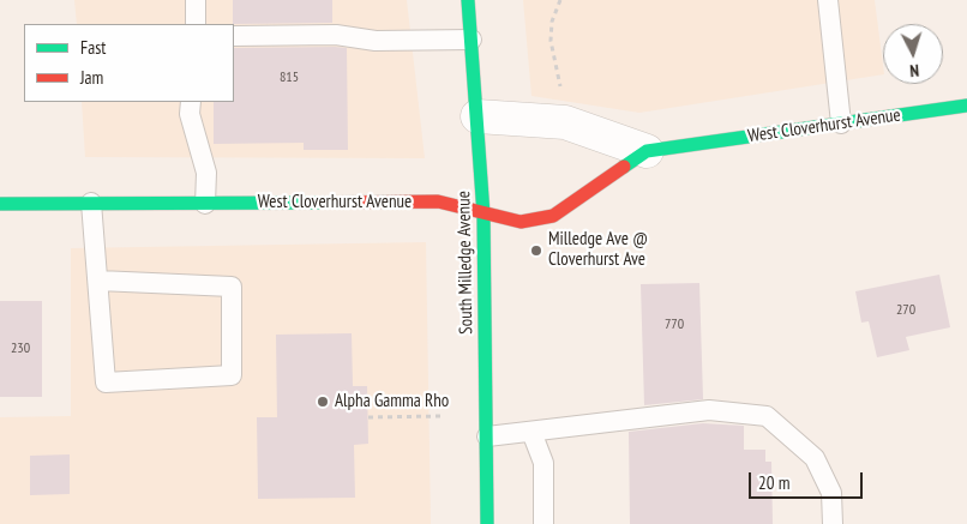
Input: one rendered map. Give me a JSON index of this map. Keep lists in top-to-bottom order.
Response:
{
  "streets": {
    "street": ["West Cloverhurst Avenue", "South Milledge Avenue"]
  },
  "crossings": [
    ["West Cloverhurst Avenue", "South Milledge Avenue"]
  ],
  "places": ["Milledge Ave @ Cloverhurst Ave", "Alpha Gamma Rho"],
  "house_numbers": [
    "815",
    "270",
    "770",
    "230"
  ],
  "legend": ["Fast", "Jam"],
  "scale_bar": "20 m",
  "north": "bottom"
}
